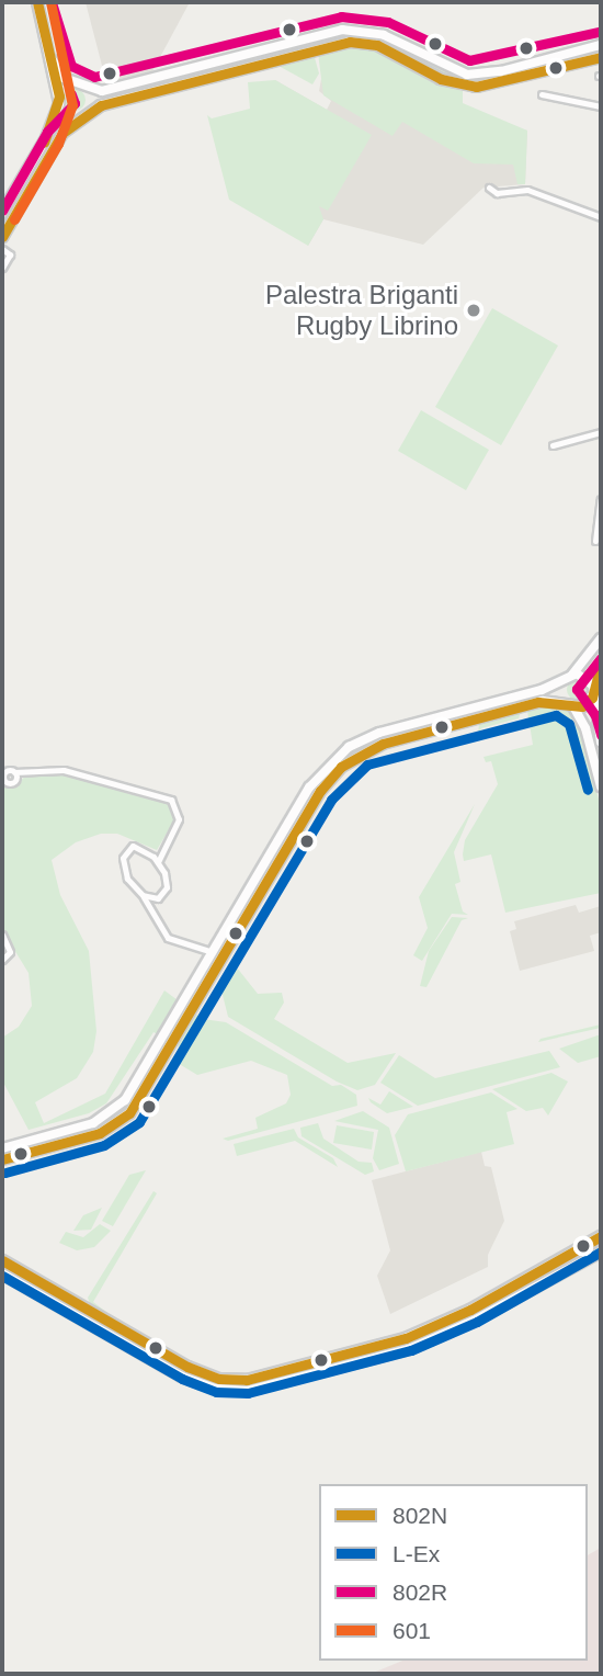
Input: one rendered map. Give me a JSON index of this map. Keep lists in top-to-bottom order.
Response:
{
  "places": ["Palestra Briganti Rugby Librino"],
  "lines": [
    "transit line 802N",
    "transit line 802R",
    "transit line 601",
    "transit line L-Ex"
  ],
  "legend": [
    "802N",
    "L-Ex",
    "802R",
    "601"
  ]
}
